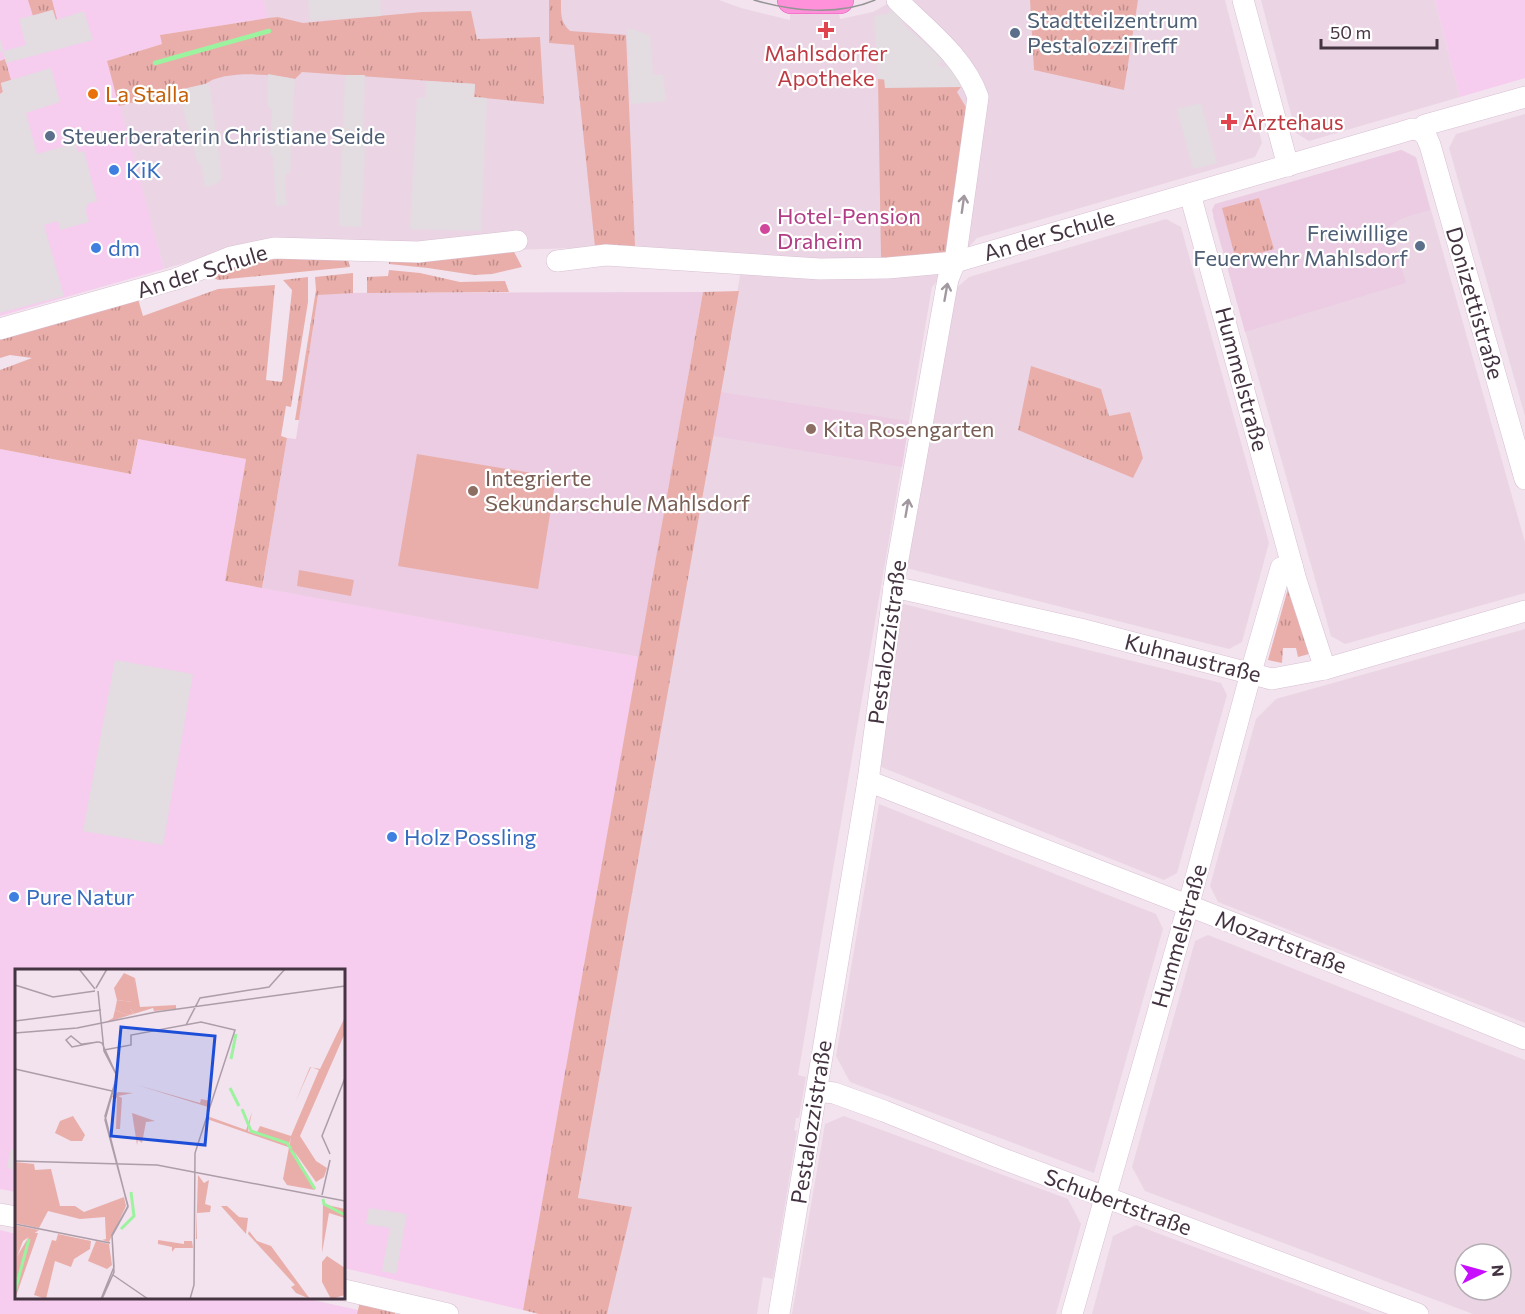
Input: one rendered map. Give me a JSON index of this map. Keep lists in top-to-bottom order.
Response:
{
  "streets": {
    "street": [
      "An der Schule",
      "Donizettistraße",
      "Hummelstraße",
      "Pestalozzistraße",
      "Kuhnaustraße",
      "Mozartstraße",
      "Schubertstraße"
    ]
  },
  "crossings": [
    ["An der Schule", "Donizettistraße"],
    ["An der Schule", "Hummelstraße"],
    ["An der Schule", "Pestalozzistraße"],
    ["Hummelstraße", "Kuhnaustraße"],
    ["Hummelstraße", "Mozartstraße"],
    ["Hummelstraße", "Schubertstraße"],
    ["Pestalozzistraße", "Kuhnaustraße"],
    ["Pestalozzistraße", "Mozartstraße"],
    ["Pestalozzistraße", "Schubertstraße"]
  ],
  "one_way": ["Pestalozzistraße"],
  "places": {
    "health": ["Mahlsdorfer Apotheke", "Ärztehaus"],
    "other": [
      "Stadtteilzentrum PestalozziTreff",
      "La Stalla",
      "Steuerberaterin Christiane Seide",
      "KiK",
      "Hotel-Pension Draheim",
      "Freiwillige Feuerwehr Mahlsdorf",
      "dm",
      "Kita Rosengarten",
      "Integrierte Sekundarschule Mahlsdorf",
      "Holz Possling",
      "Pure Natur"
    ]
  },
  "scale_bar": "50 m",
  "north": "right"
}
